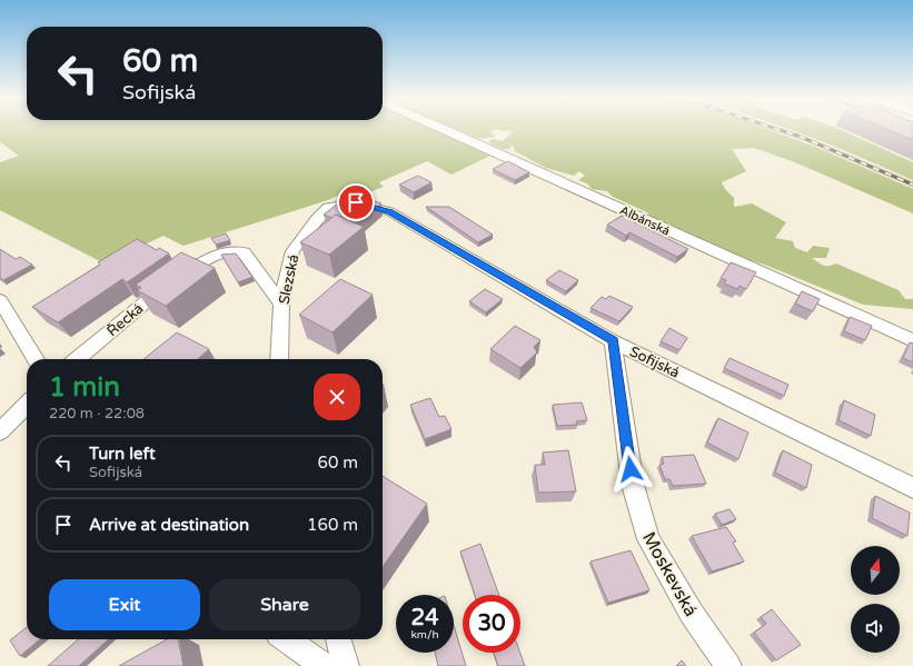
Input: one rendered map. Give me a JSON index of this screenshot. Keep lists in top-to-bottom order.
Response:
{
  "streets": {
    "street": [
      "Albánská",
      "Slezská",
      "Řecká",
      "Sofijská",
      "Moskevská"
    ]
  },
  "crossings": [
    ["Slezská", "Řecká"],
    ["Slezská", "Sofijská"],
    ["Sofijská", "Moskevská"]
  ],
  "north": "top",
  "page": {
    "turn": ["60 m", "Sofijská"],
    "heading": ["1 min", "220 m · 22:08"],
    "list": [
      {
        "name": "Turn left",
        "note": "Sofijská",
        "value": "60 m"
      },
      {
        "name": "Arrive at destination",
        "value": "160 m"
      }
    ],
    "buttons": ["Exit", "Share"],
    "speed": "24 km/h",
    "limit": "30"
  }
}
